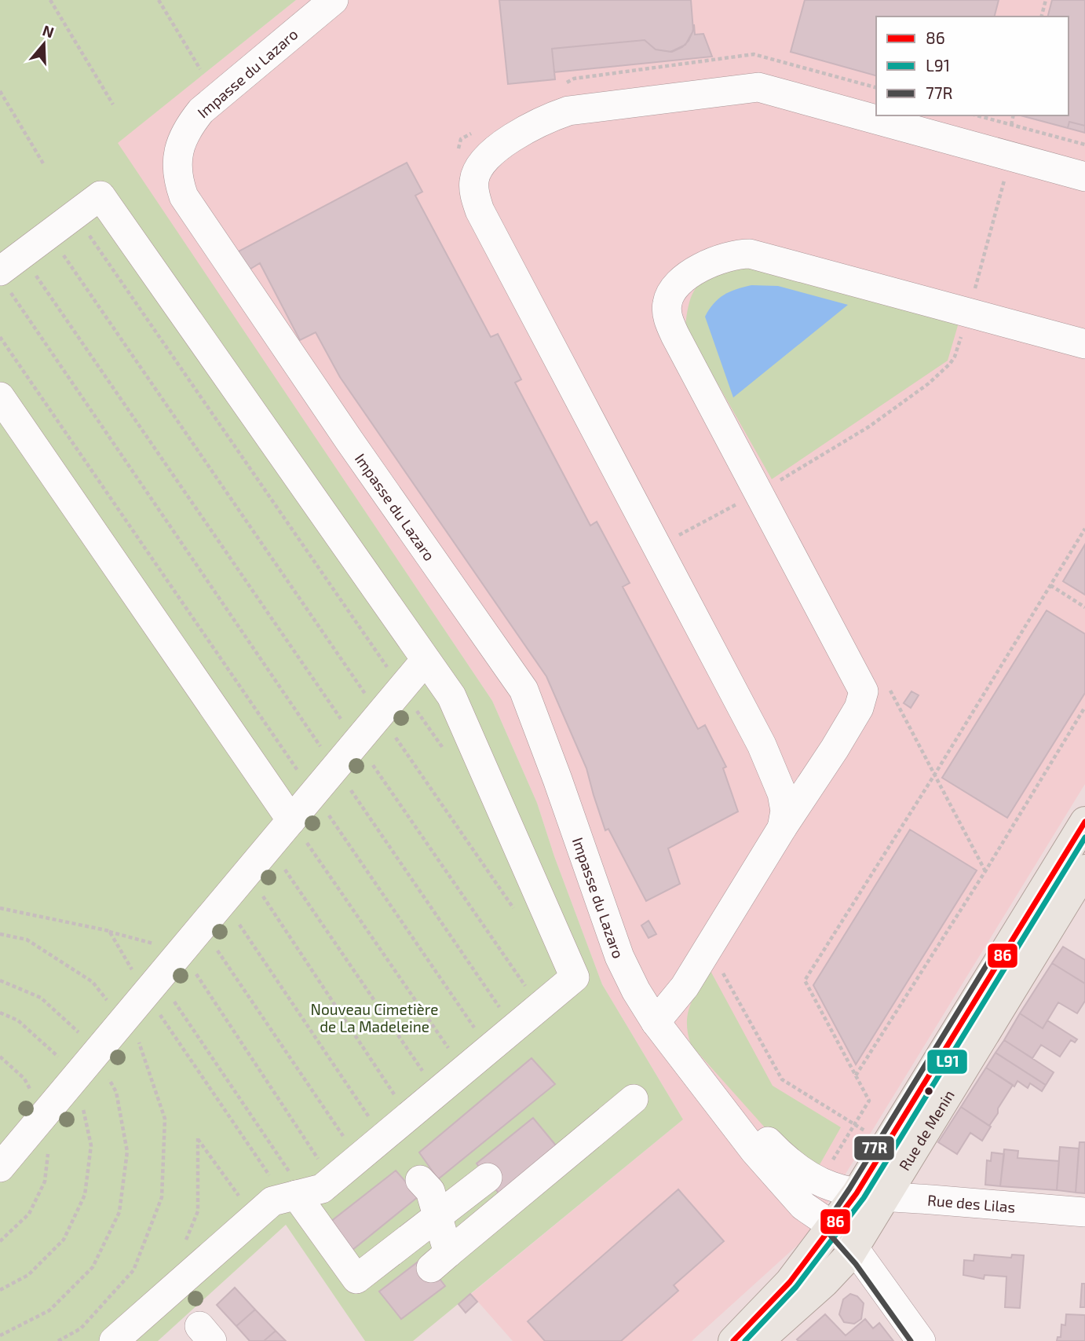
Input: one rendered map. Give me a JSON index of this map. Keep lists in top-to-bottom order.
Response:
{
  "streets": {
    "main road": ["Rue de Menin"],
    "street": ["Impasse du Lazaro", "Rue des Lilas"]
  },
  "crossings": [
    ["Impasse du Lazaro", "Rue des Lilas"],
    ["Rue de Menin", "Rue des Lilas"]
  ],
  "parks": ["Nouveau Cimetière de La Madeleine"],
  "lines": ["transit line 86", "transit line L91", "transit line 77R"],
  "legend": ["86", "L91", "77R"],
  "north": "top"
}
